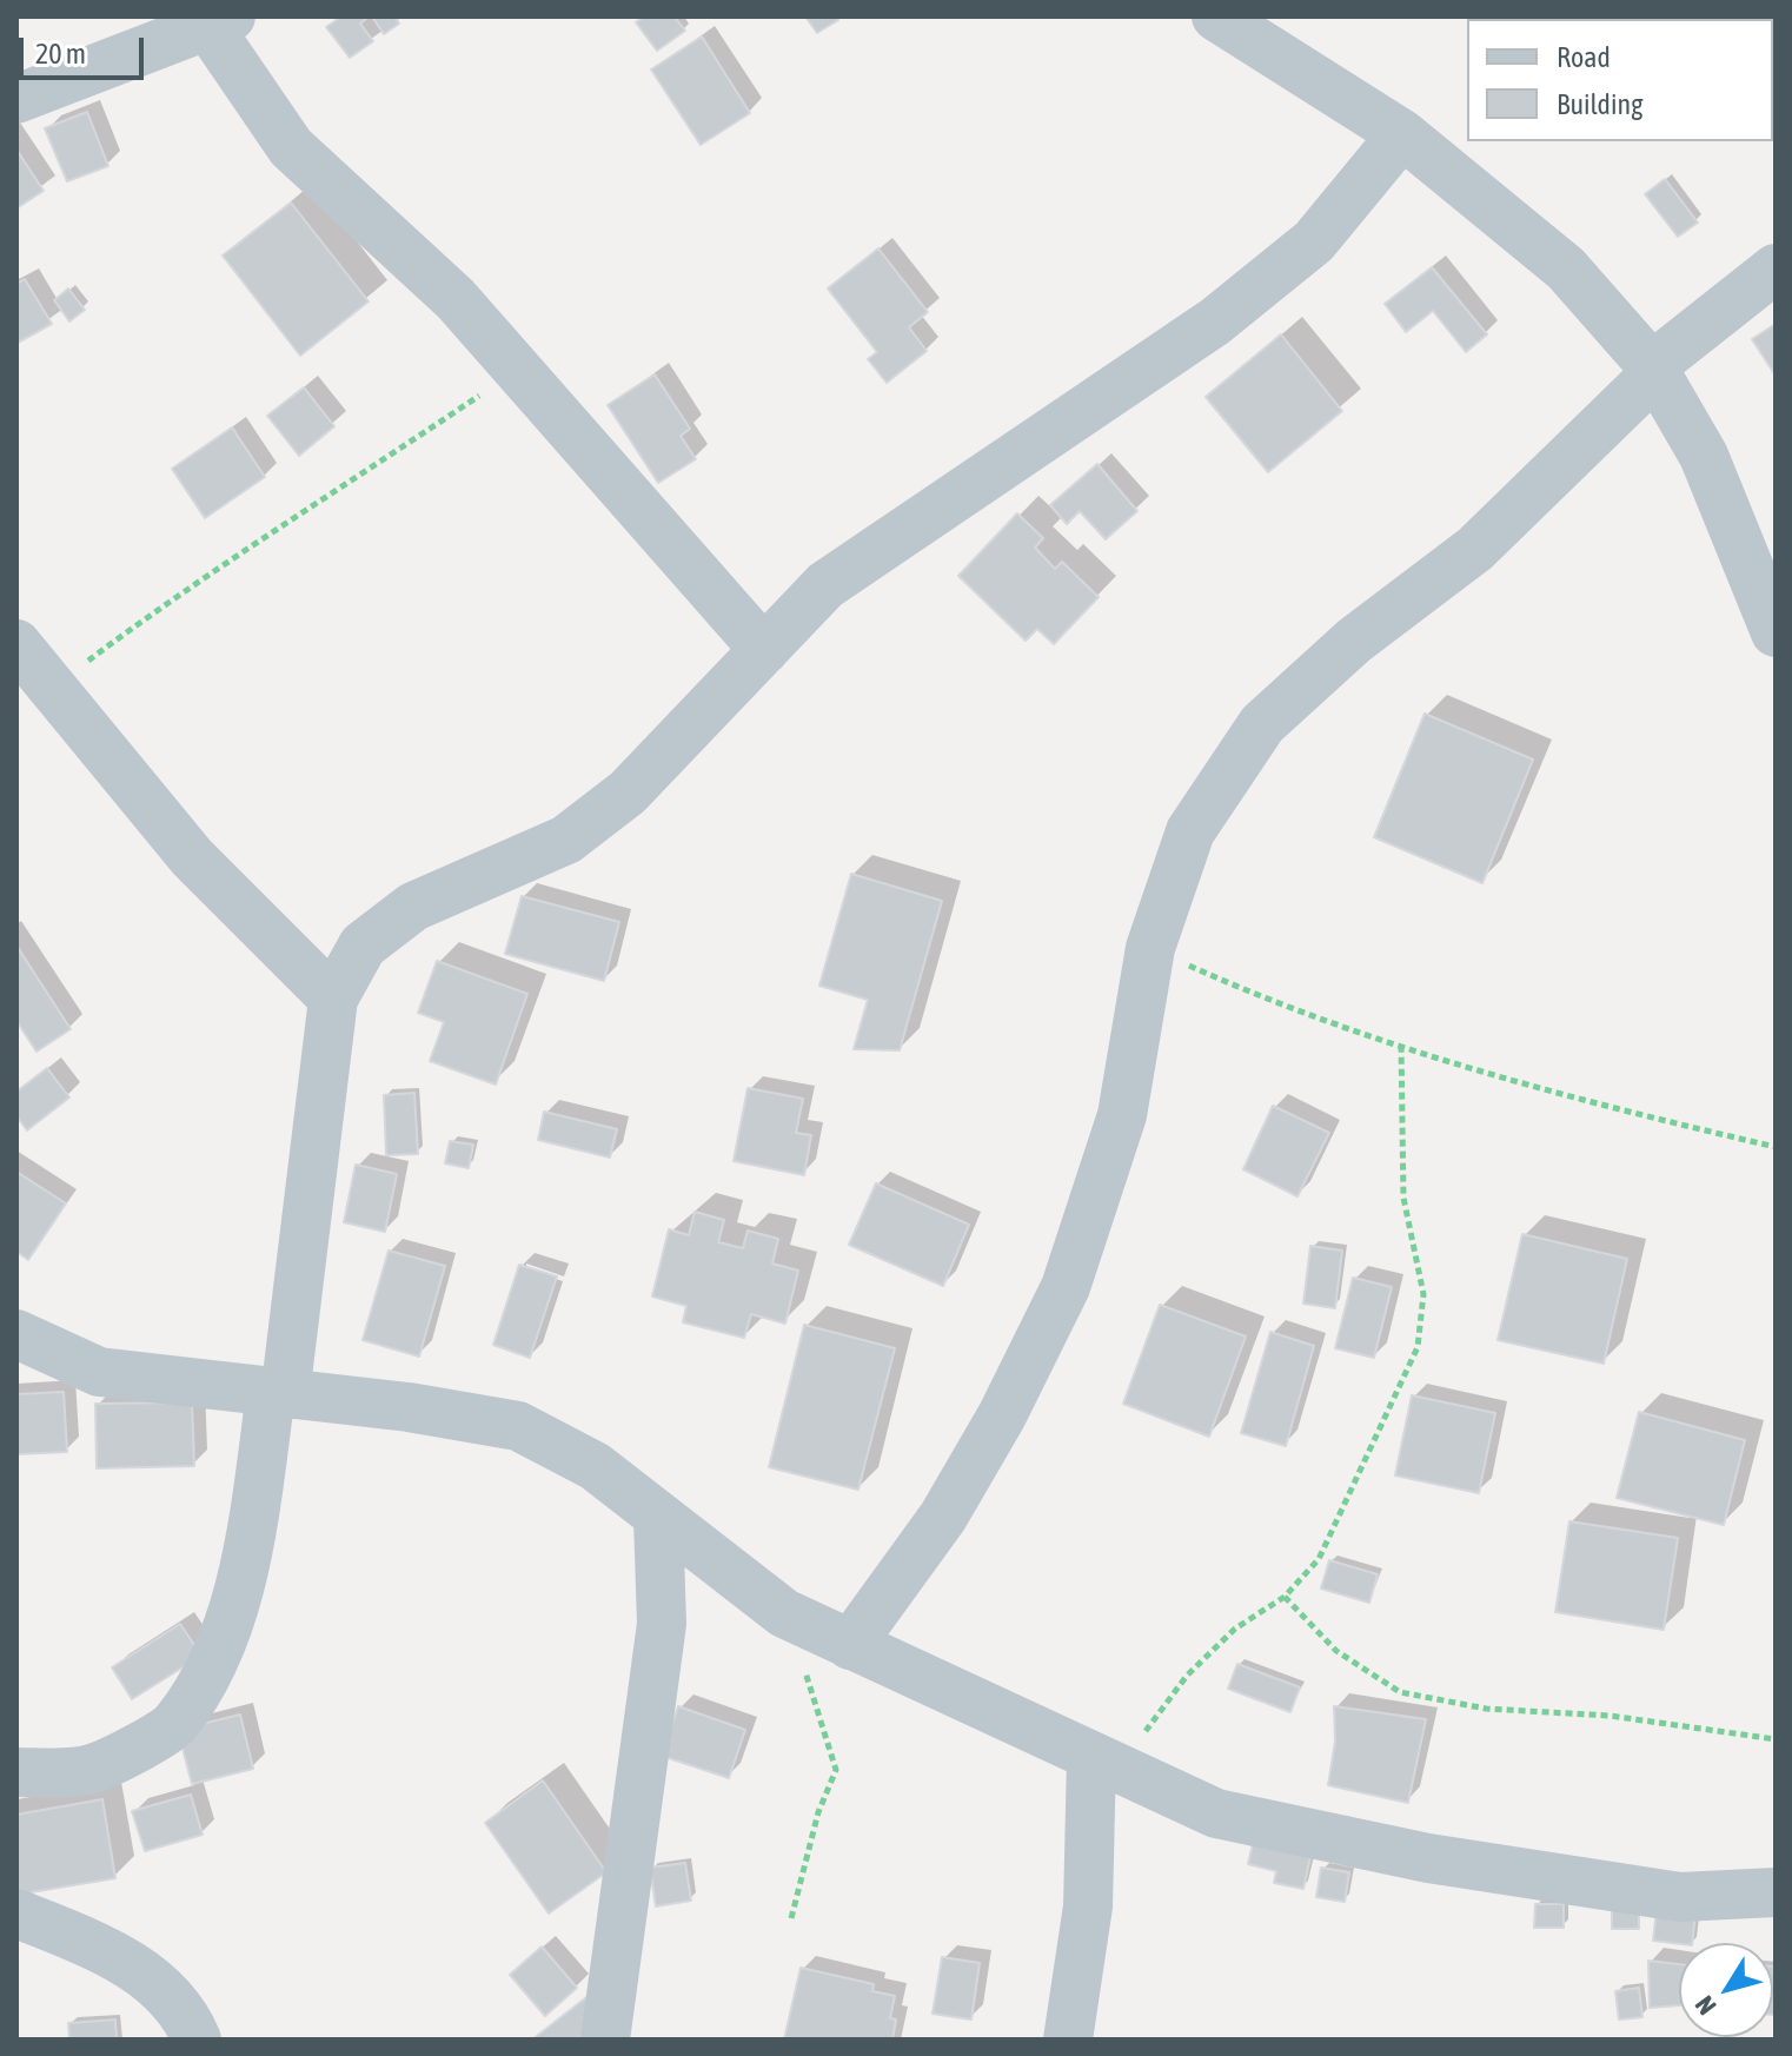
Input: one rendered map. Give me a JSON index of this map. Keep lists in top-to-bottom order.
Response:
{
  "legend": ["Road", "Building"],
  "scale_bar": "20 m",
  "north": "bottom left"
}
